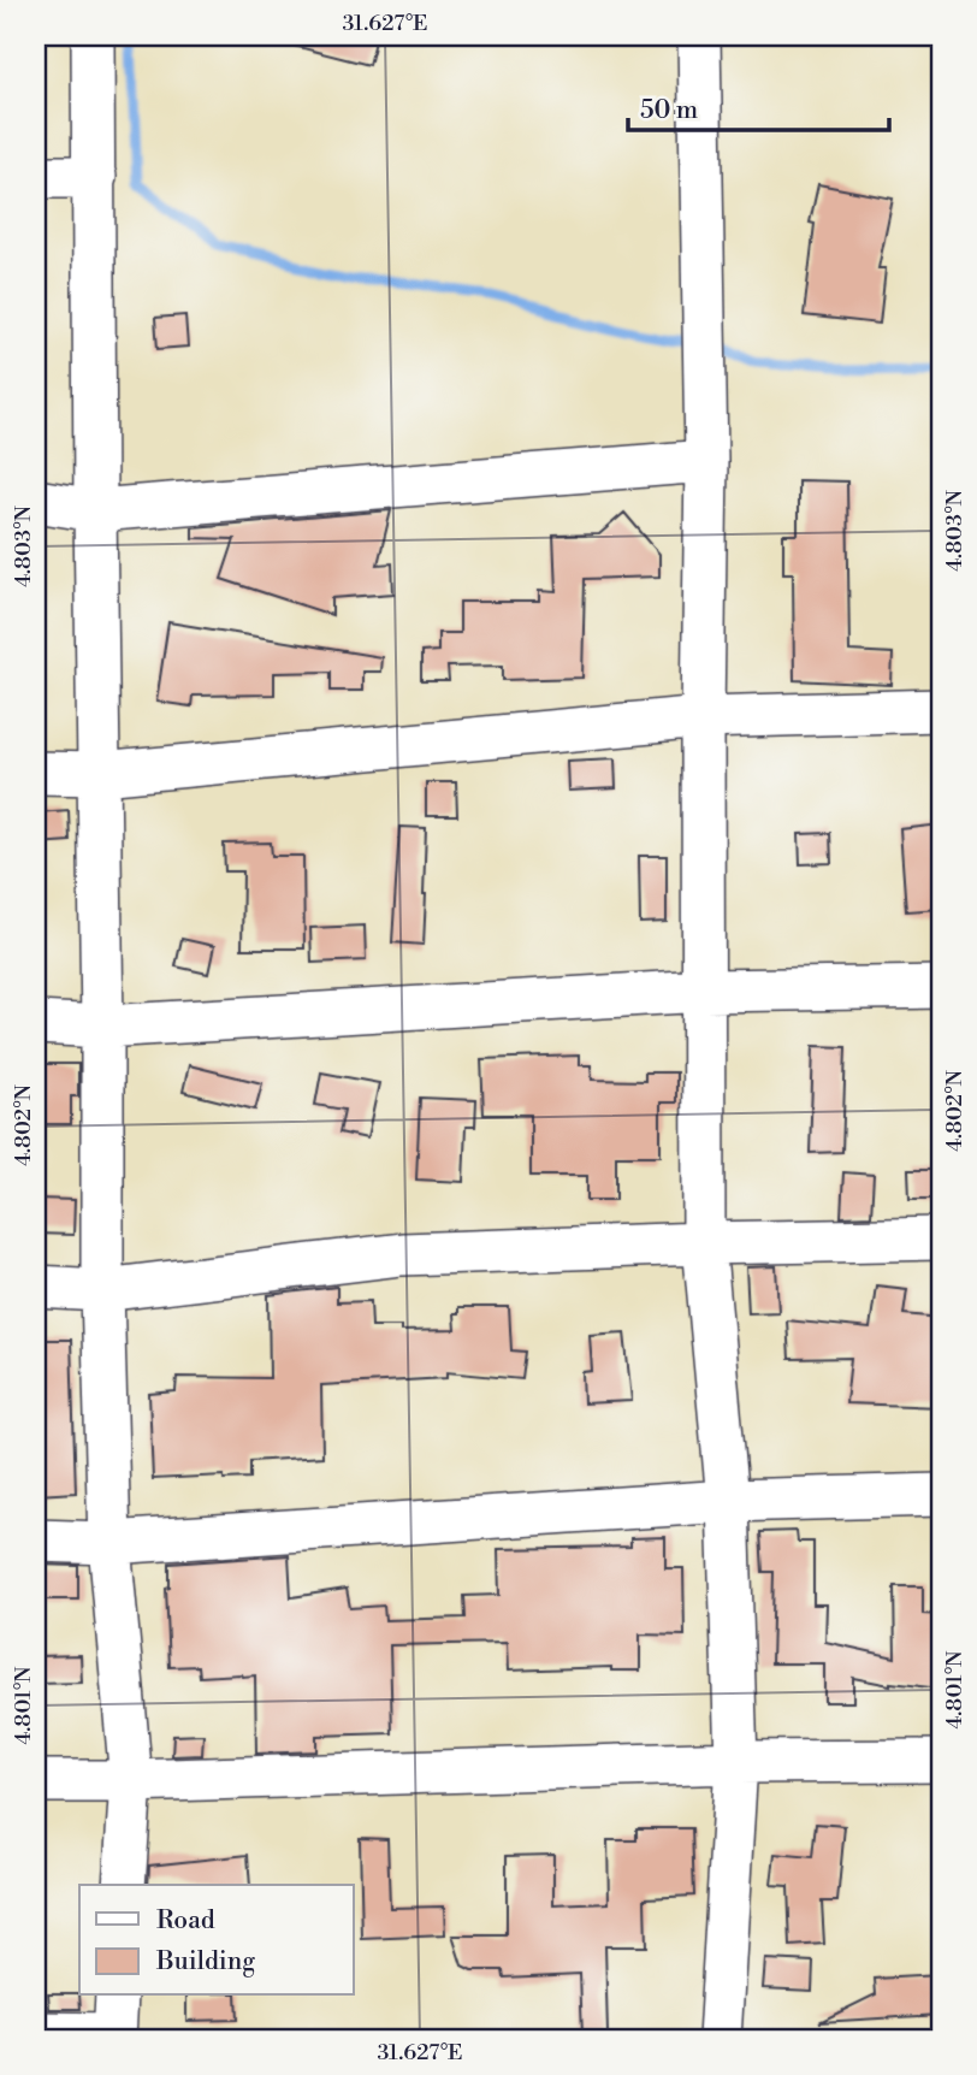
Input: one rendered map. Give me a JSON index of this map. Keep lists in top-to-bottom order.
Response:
{
  "legend": ["Road", "Building"],
  "scale_bar": "50 m",
  "coordinates": [
    "31.627°E",
    "4.803°N",
    "4.802°N",
    "4.801°N"
  ]
}
